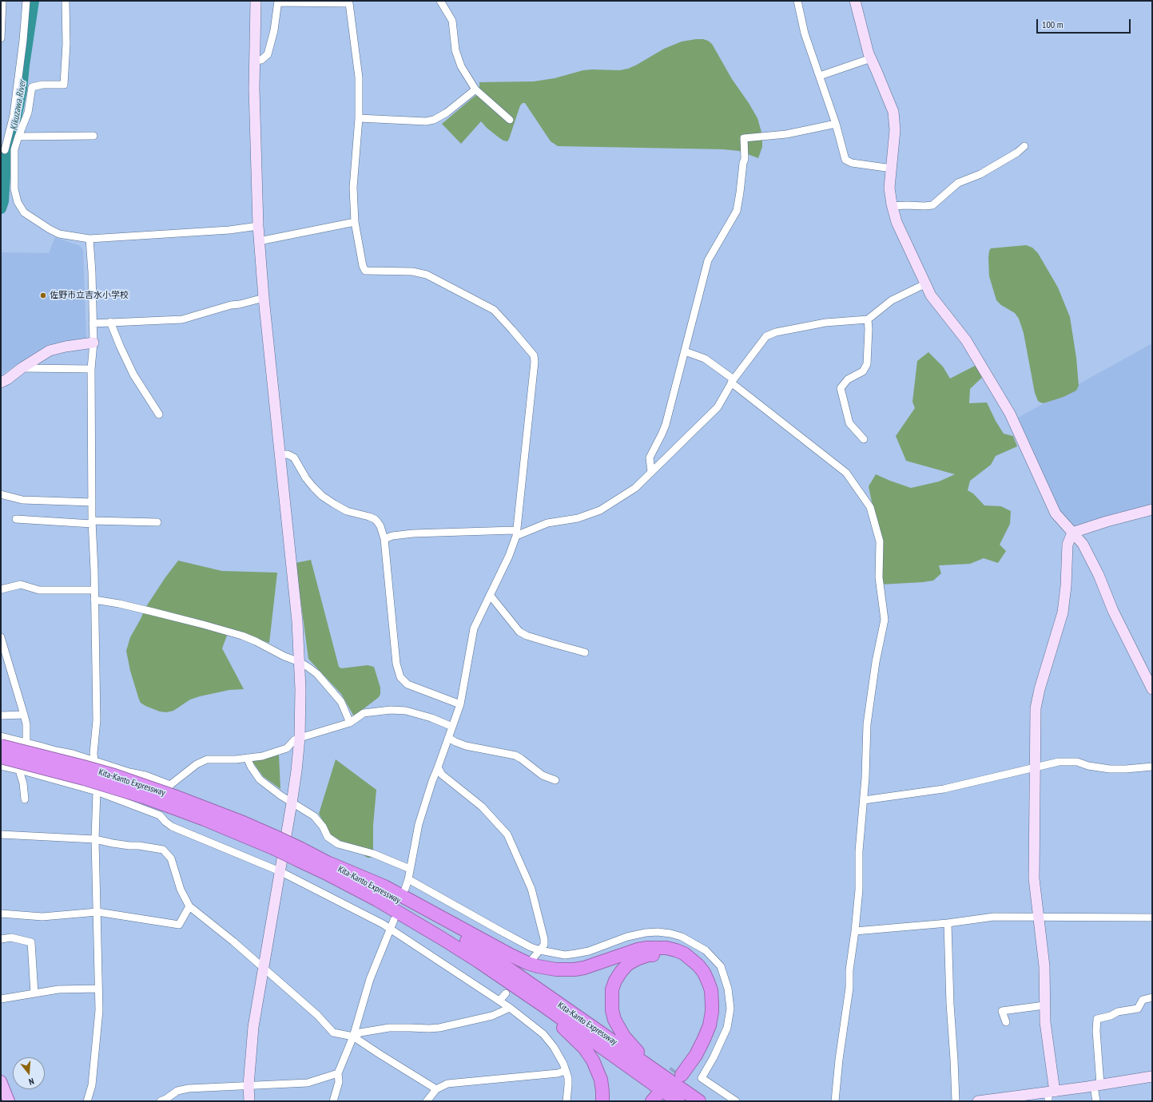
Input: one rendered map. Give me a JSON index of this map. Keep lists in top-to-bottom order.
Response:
{
  "streets": {
    "highway": ["Kita-Kanto Expressway"]
  },
  "water": ["Kikuzawa River"],
  "places": ["佐野市立吉水小学校"],
  "scale_bar": "100 m",
  "north": "bottom"
}
